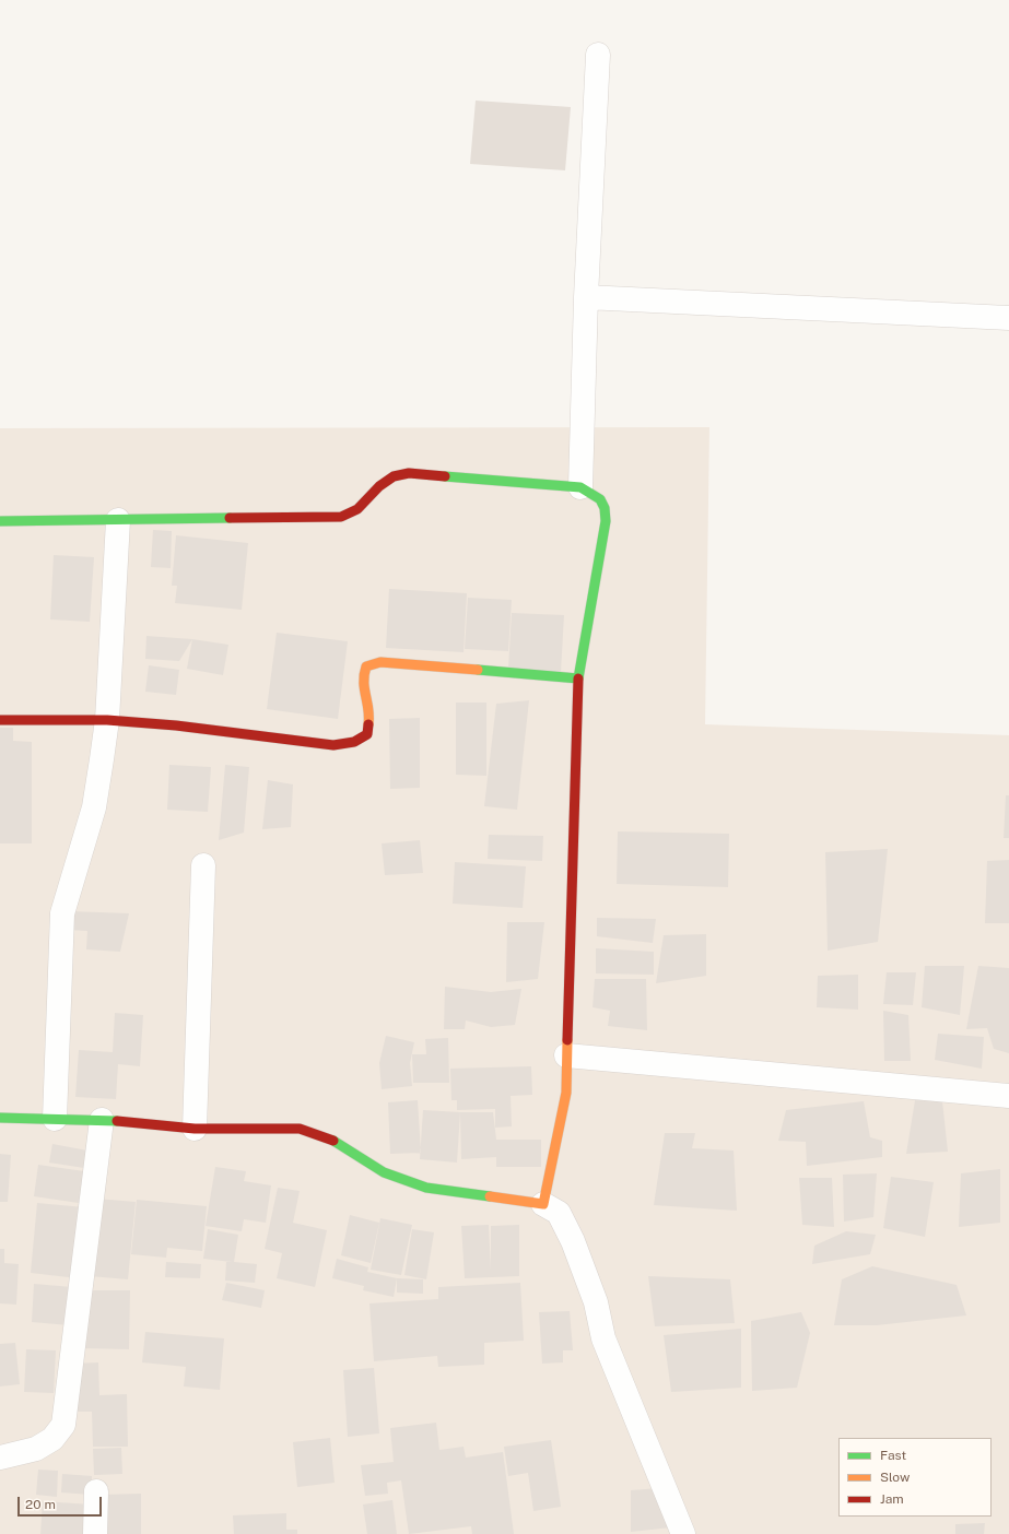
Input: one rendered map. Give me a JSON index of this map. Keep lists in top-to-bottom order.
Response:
{
  "legend": ["Fast", "Slow", "Jam"],
  "scale_bar": "20 m"
}
